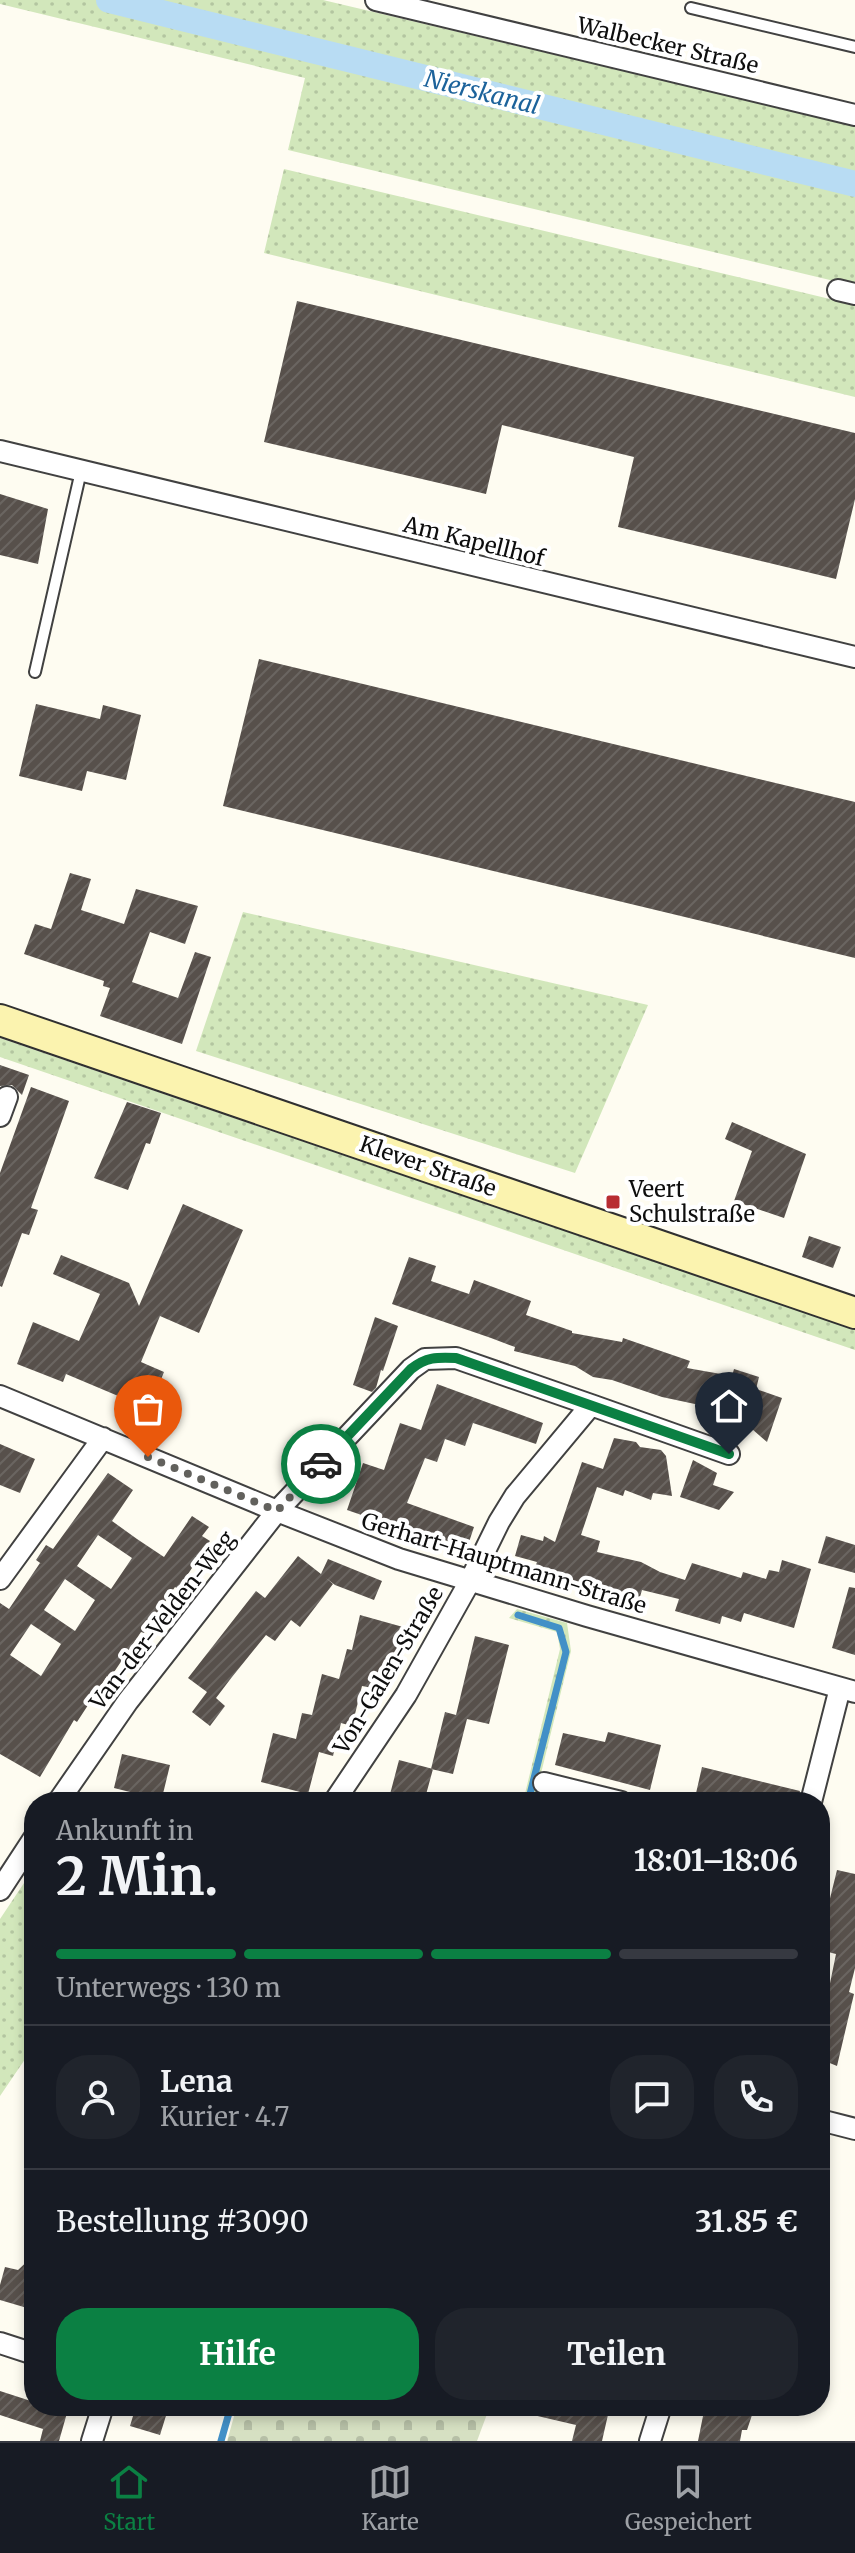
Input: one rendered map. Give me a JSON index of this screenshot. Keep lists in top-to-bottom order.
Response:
{
  "streets": {
    "main road": ["Klever Straße"],
    "street": [
      "Walbecker Straße",
      "Am Kapellhof",
      "Gerhart-Hauptmann-Straße",
      "Van-der-Velden-Weg",
      "Von-Galen-Straße"
    ]
  },
  "crossings": [
    ["Gerhart-Hauptmann-Straße", "Van-der-Velden-Weg"],
    ["Gerhart-Hauptmann-Straße", "Von-Galen-Straße"],
    ["Van-der-Velden-Weg", "Von-Galen-Straße"]
  ],
  "water": ["Nierskanal"],
  "places": {
    "transit": ["Veert Schulstraße"]
  },
  "page": {
    "heading": ["2 Min.", "Ankunft in", "18:01–18:06"],
    "panel": [
      "Lena",
      "Kurier · 4.7",
      "Bestellung #3090",
      "31.85 €"
    ],
    "bar": "Unterwegs · 130 m",
    "buttons": ["Hilfe", "Teilen"],
    "tabs": ["Start", "Karte", "Gespeichert"]
  }
}
